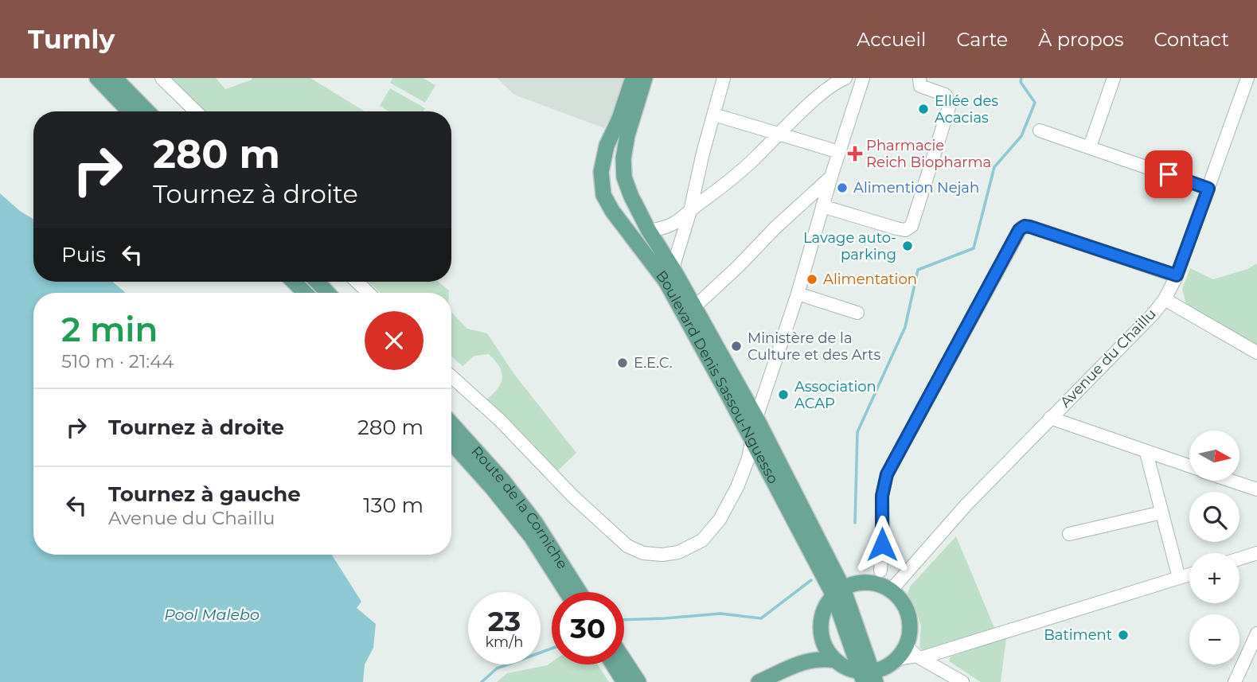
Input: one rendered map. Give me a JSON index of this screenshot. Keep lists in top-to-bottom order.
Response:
{
  "streets": {
    "main road": ["Boulevard Denis Sassou-Nguesso", "Route de la Corniche"],
    "street": ["Avenue du Chaillu"]
  },
  "water": ["Pool Malebo"],
  "places": {
    "other": [
      "Ellée des Acacias",
      "Alimention Nejah",
      "Lavage auto- parking",
      "Alimentation",
      "Ministère de la Culture et des Arts",
      "E.E.C.",
      "Association ACAP",
      "Batiment"
    ],
    "health": ["Pharmacie Reich Biopharma"]
  },
  "north": "right",
  "page": {
    "header": "Turnly",
    "nav": [
      "Accueil",
      "Carte",
      "À propos",
      "Contact"
    ],
    "turn": ["280 m", "Tournez à droite"],
    "then": "Puis",
    "heading": ["2 min", "510 m · 21:44"],
    "list": [
      {
        "name": "Tournez à droite",
        "value": "280 m"
      },
      {
        "name": "Tournez à gauche",
        "note": "Avenue du Chaillu",
        "value": "130 m"
      }
    ],
    "map_buttons": ["+", "−"],
    "speed": "23 km/h",
    "limit": "30"
  }
}
